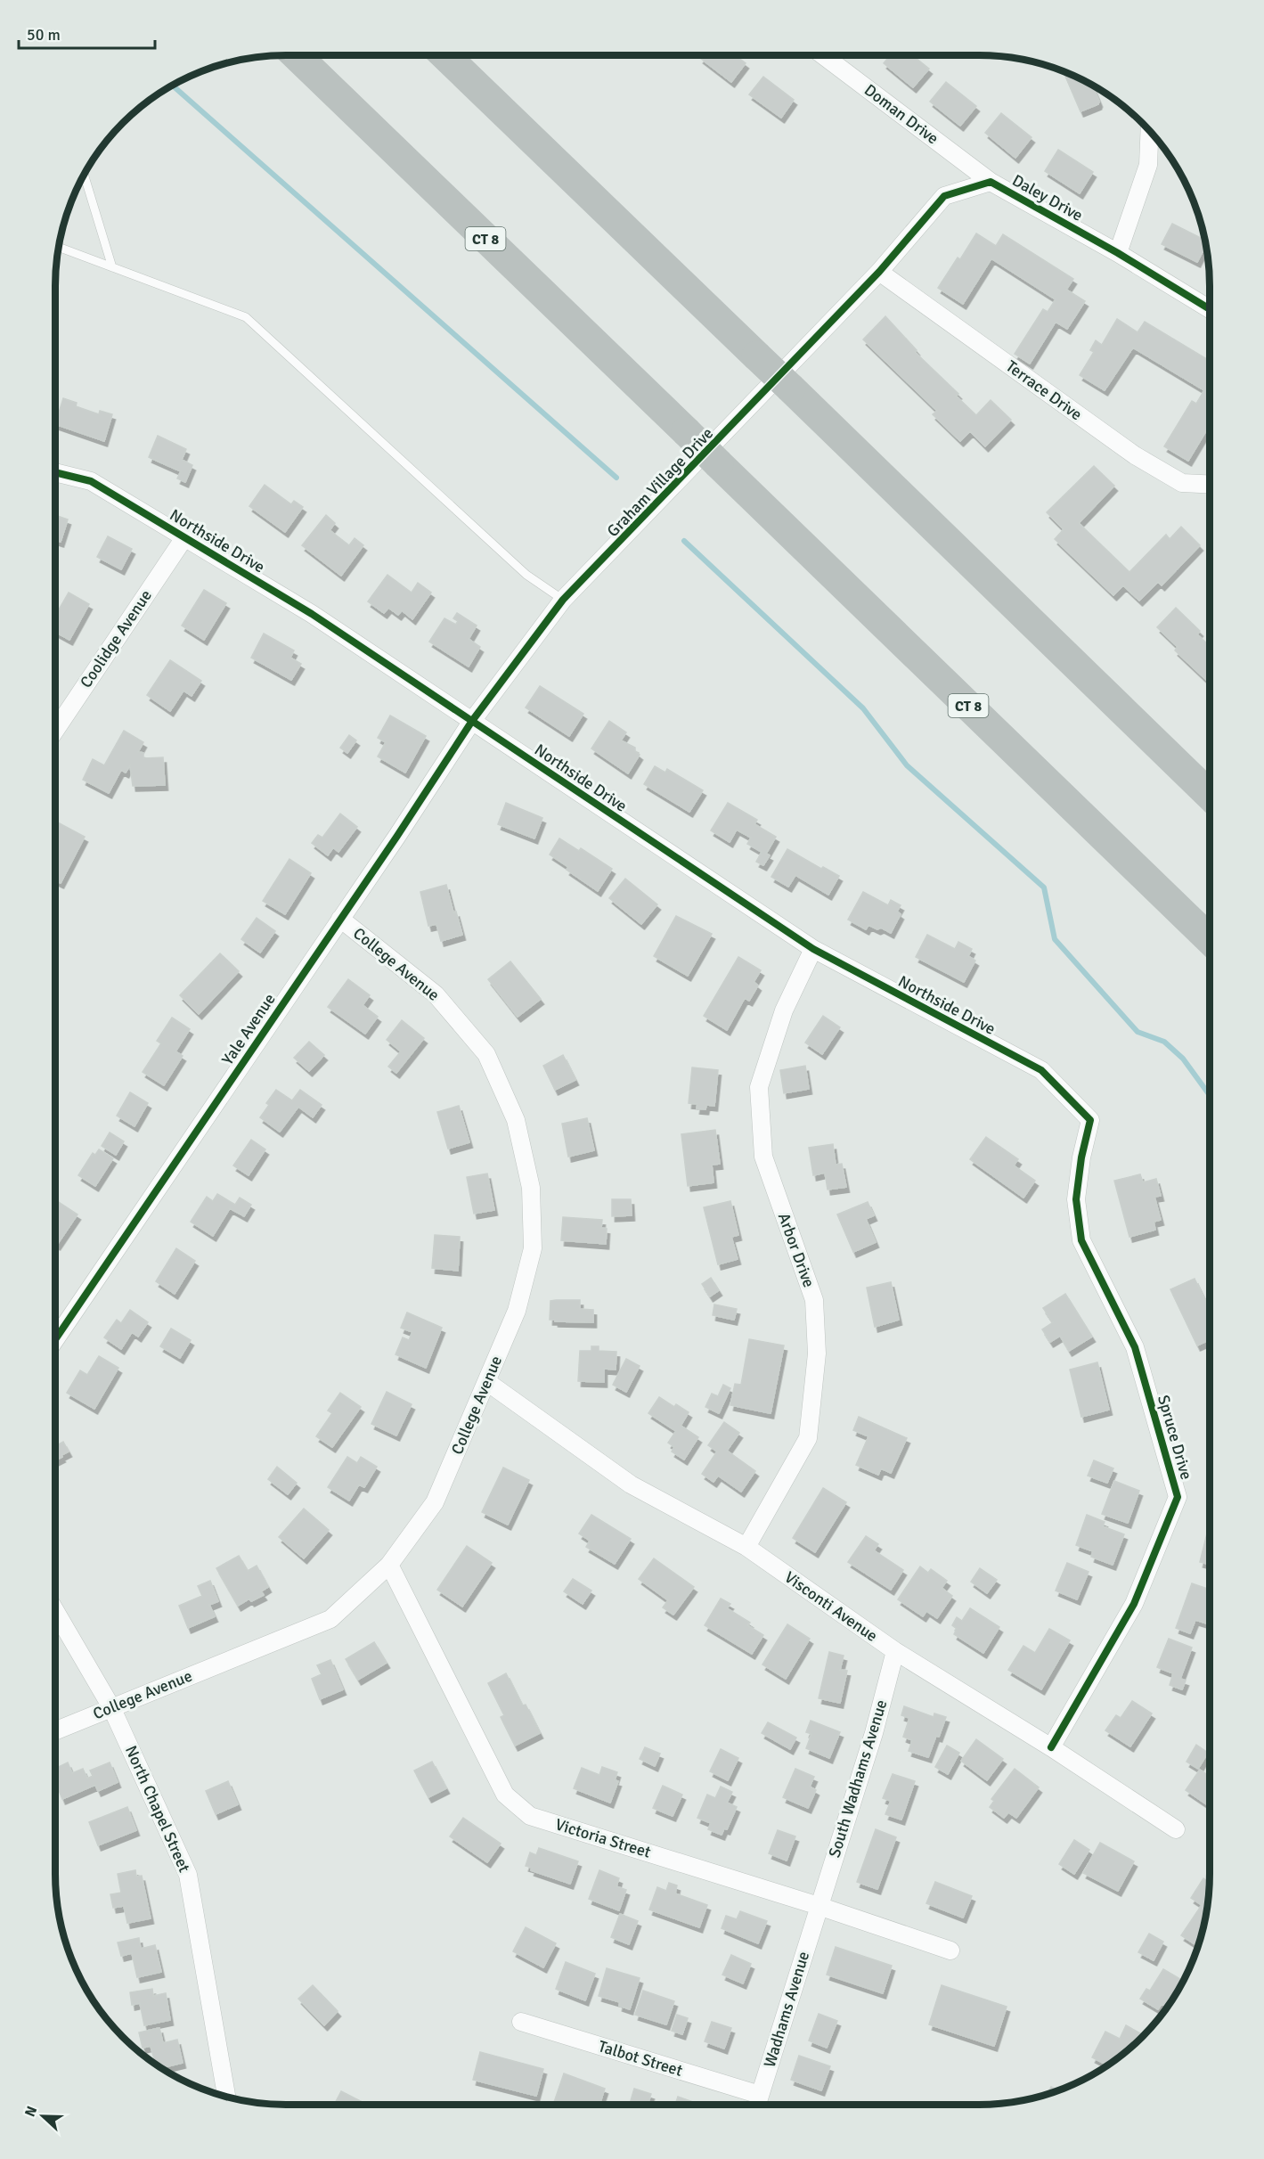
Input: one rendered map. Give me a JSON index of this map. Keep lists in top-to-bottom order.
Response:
{
  "streets": {
    "highway": ["CT 8"],
    "street": [
      "Doman Drive",
      "Daley Drive",
      "Terrace Drive",
      "Graham Village Drive",
      "Northside Drive",
      "Coolidge Avenue",
      "College Avenue",
      "Yale Avenue",
      "Arbor Drive",
      "Spruce Drive",
      "Visconti Avenue",
      "South Wadhams Avenue",
      "North Chapel Street",
      "Victoria Street",
      "Wadhams Avenue",
      "Talbot Street"
    ]
  },
  "crossings": [
    ["Doman Drive", "Daley Drive"],
    ["Daley Drive", "Terrace Drive"],
    ["Daley Drive", "Graham Village Drive"],
    ["Terrace Drive", "Graham Village Drive"],
    ["Graham Village Drive", "Northside Drive"],
    ["Graham Village Drive", "Yale Avenue"],
    ["Northside Drive", "Coolidge Avenue"],
    ["Northside Drive", "Yale Avenue"],
    ["Northside Drive", "Arbor Drive"],
    ["Northside Drive", "Spruce Drive"],
    ["College Avenue", "Yale Avenue"],
    ["College Avenue", "Visconti Avenue"],
    ["College Avenue", "North Chapel Street"],
    ["College Avenue", "Victoria Street"],
    ["Arbor Drive", "Visconti Avenue"],
    ["Spruce Drive", "Visconti Avenue"],
    ["Visconti Avenue", "South Wadhams Avenue"],
    ["South Wadhams Avenue", "Victoria Street"],
    ["South Wadhams Avenue", "Wadhams Avenue"],
    ["Victoria Street", "Wadhams Avenue"],
    ["Wadhams Avenue", "Talbot Street"]
  ],
  "scale_bar": "50 m",
  "north": "left"
}
